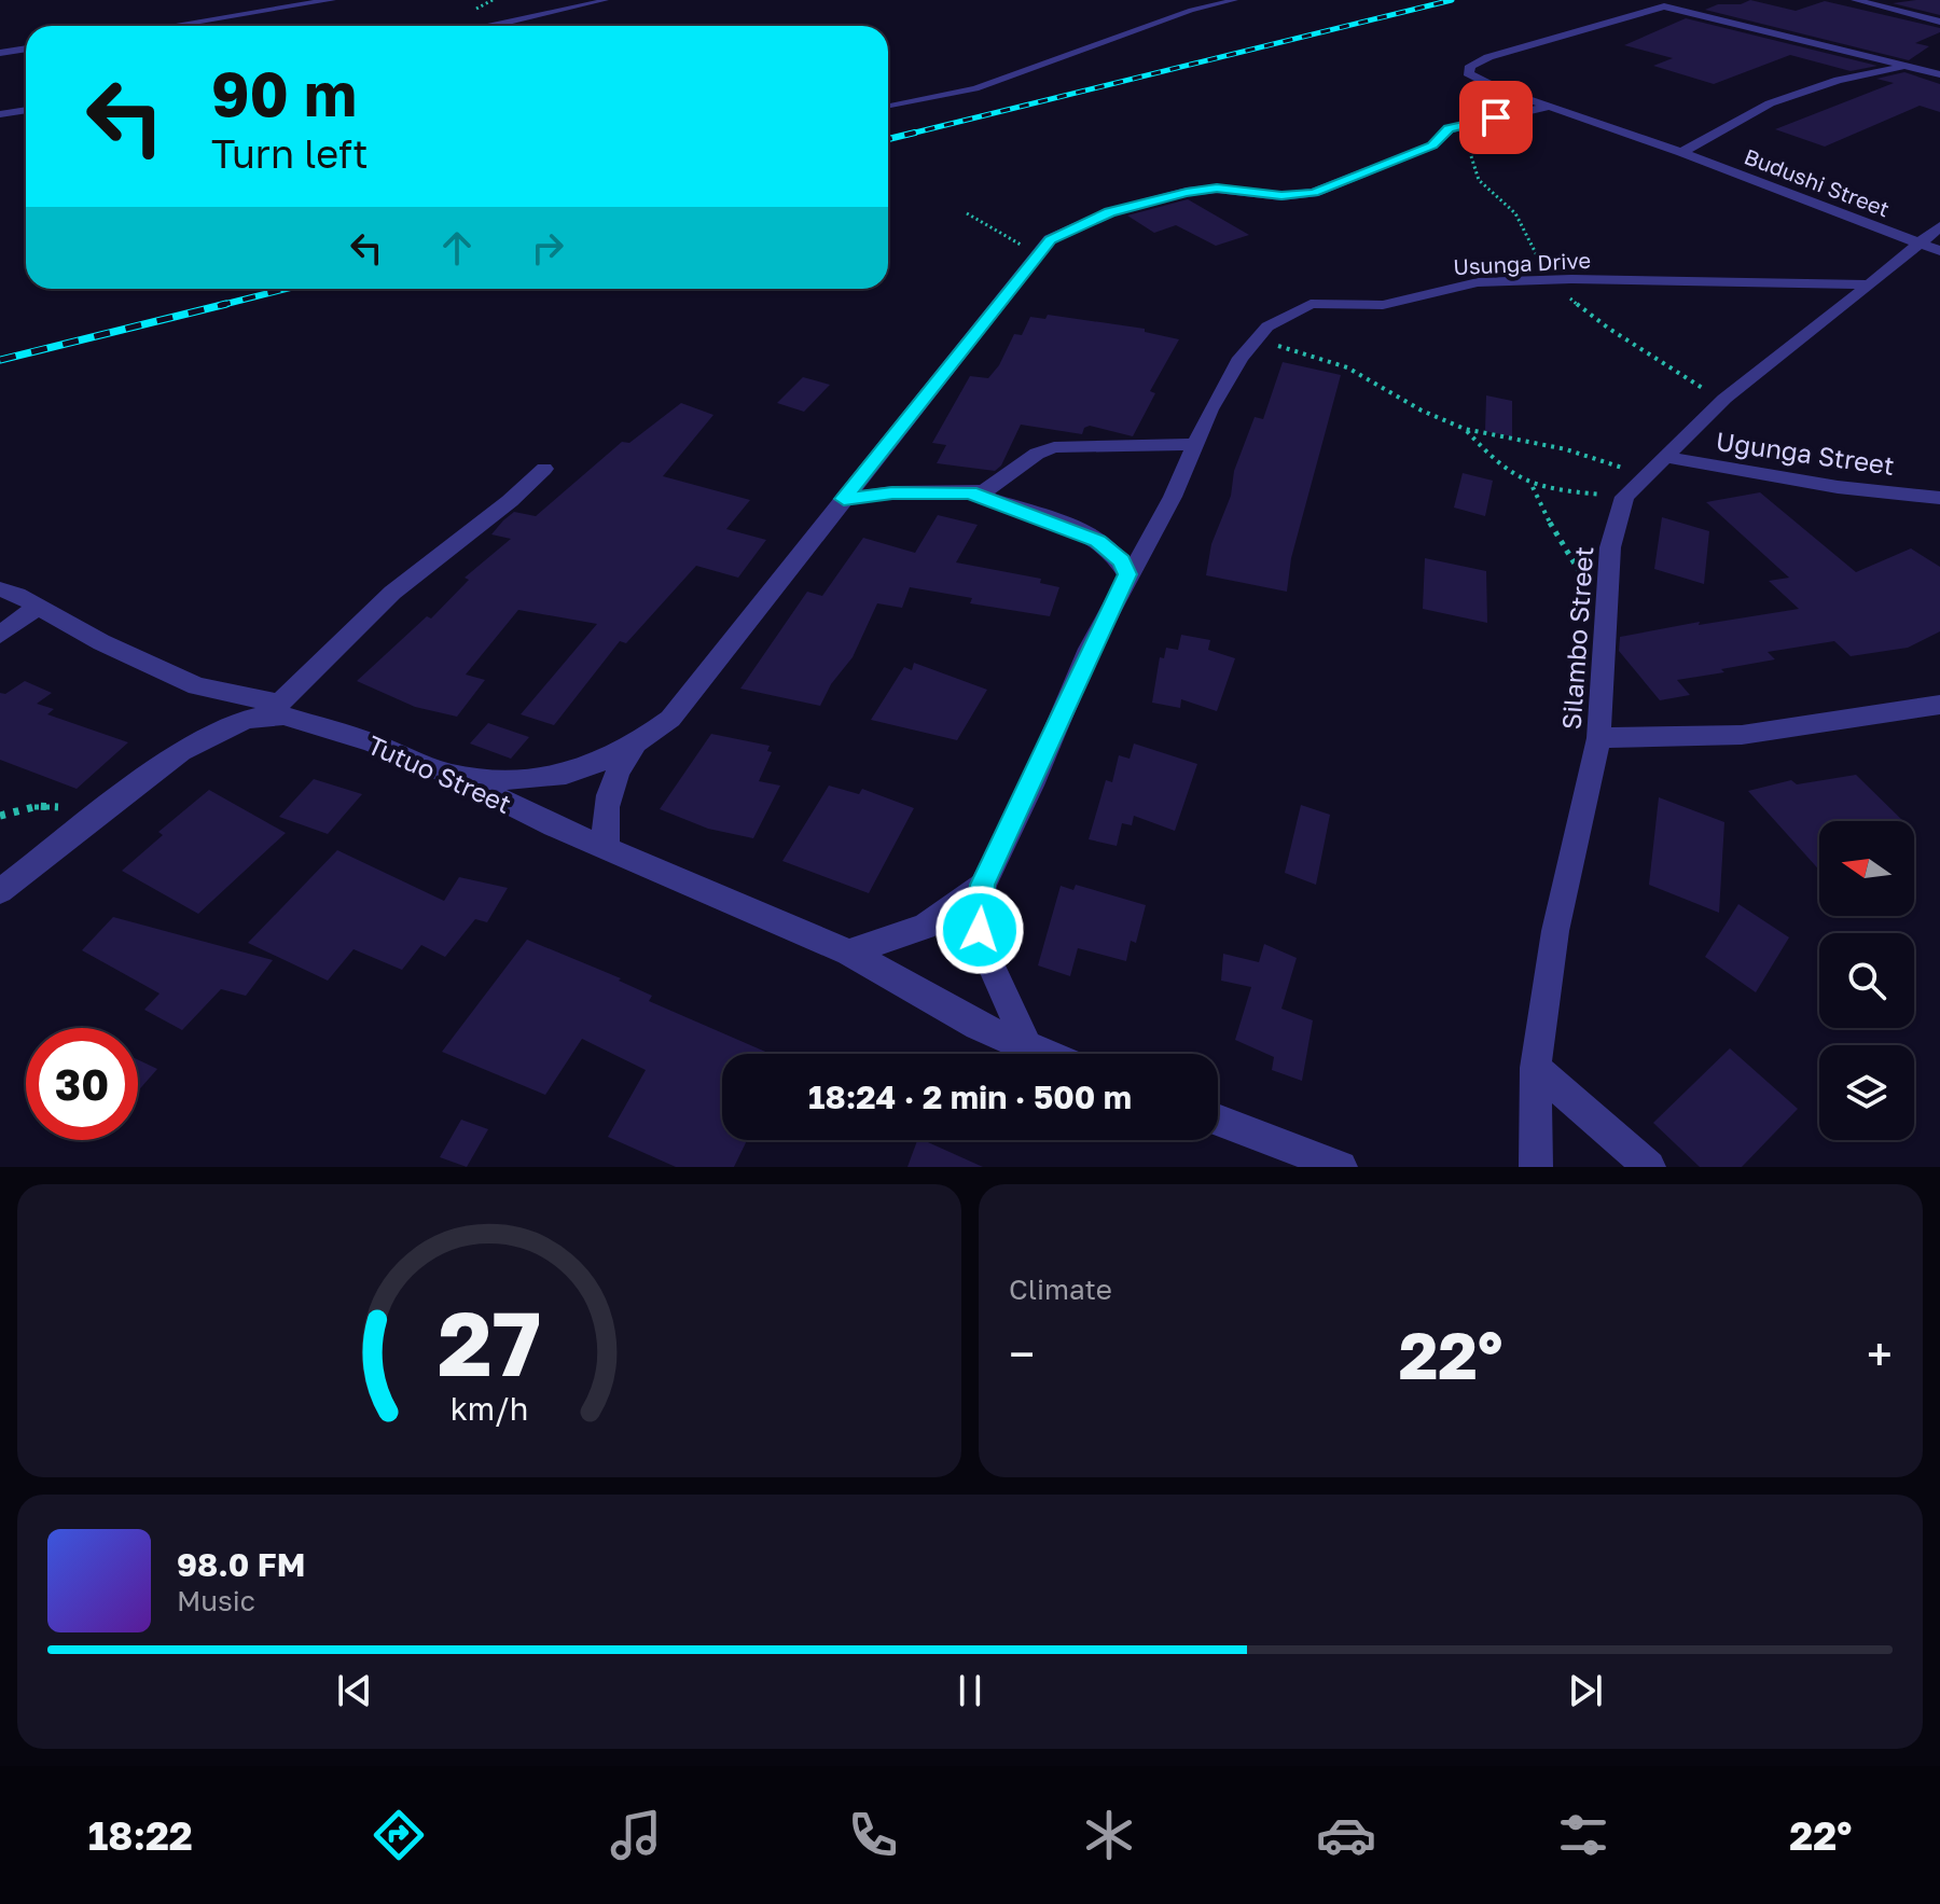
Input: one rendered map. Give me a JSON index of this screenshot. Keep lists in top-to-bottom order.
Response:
{
  "streets": {
    "street": [
      "Budushi Street",
      "Usunga Drive",
      "Ugunga Street",
      "Silambo Street",
      "Tutuo Street"
    ]
  },
  "crossings": [
    ["Budushi Street", "Silambo Street"],
    ["Usunga Drive", "Silambo Street"],
    ["Ugunga Street", "Silambo Street"]
  ],
  "north": "left",
  "page": {
    "turn": ["90 m", "Turn left"],
    "limit": "30",
    "trip": "18:24 · 2 min · 500 m",
    "tile": "Climate",
    "heat": ["−", "22°", "+"],
    "song": ["98.0 FM", "Music"],
    "tabs": ["18:22", "22°"],
    "gauge": ["27", "km/h"]
  }
}
